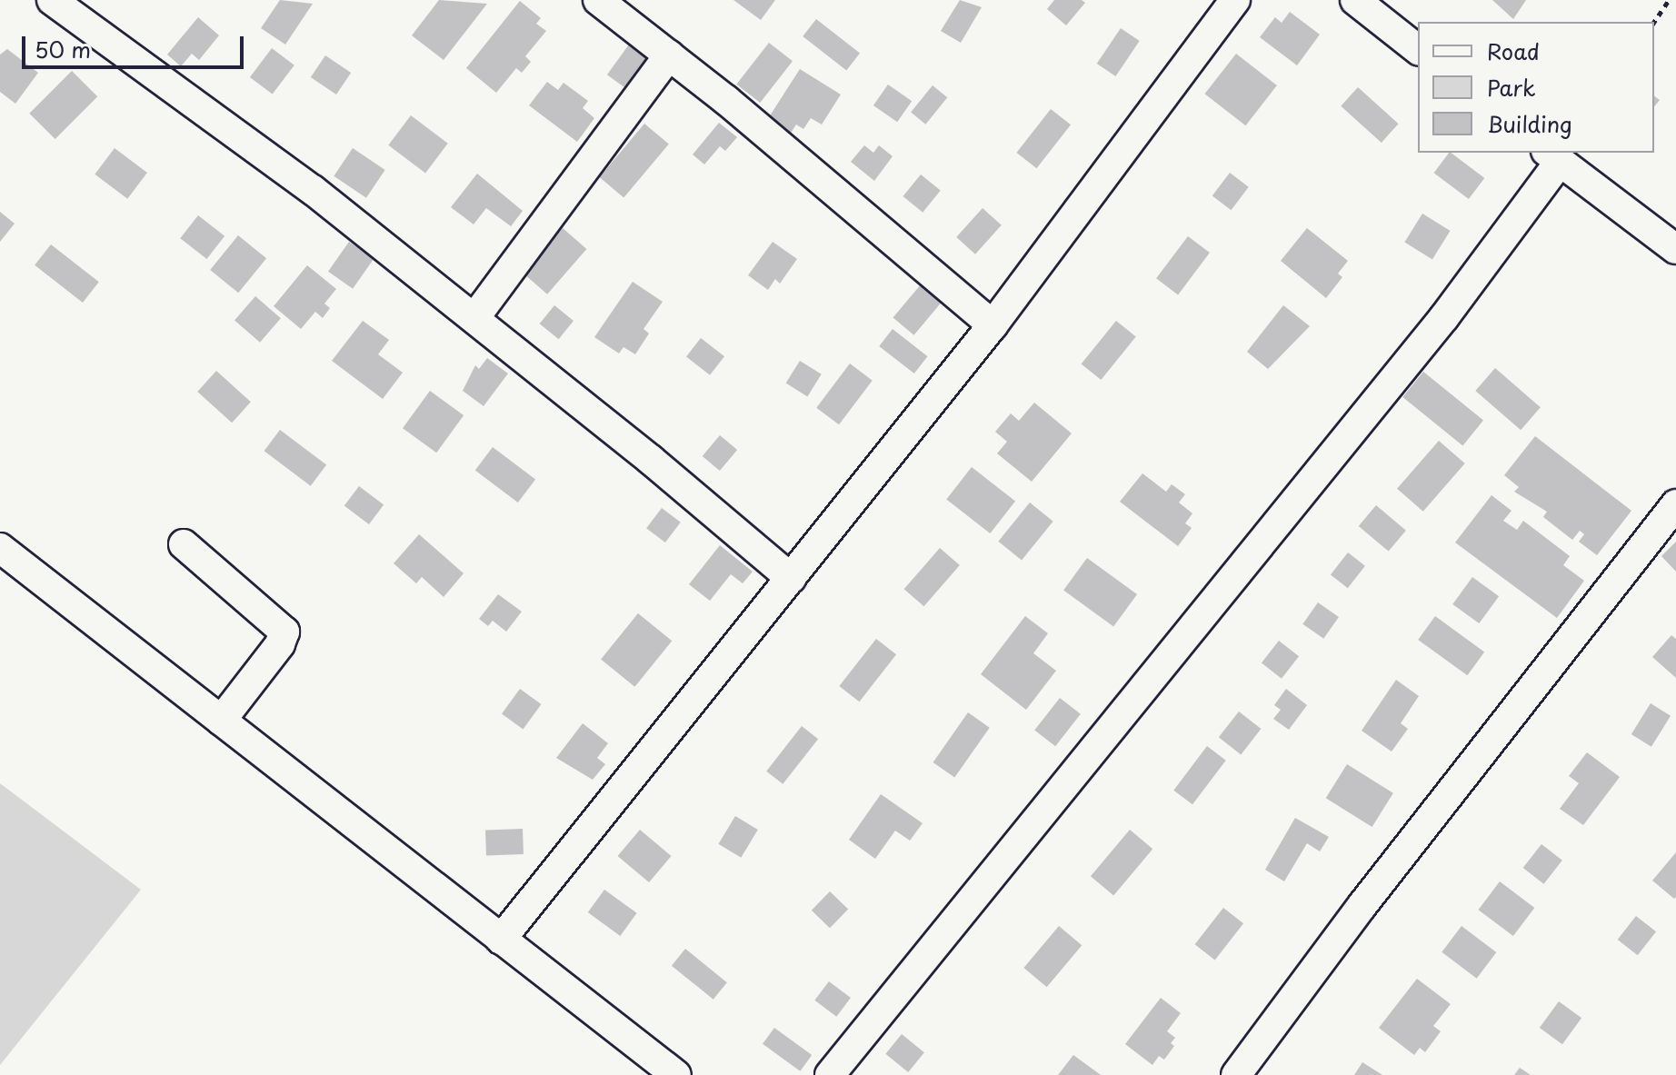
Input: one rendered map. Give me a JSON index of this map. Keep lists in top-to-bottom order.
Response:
{
  "legend": ["Road", "Park", "Building"],
  "scale_bar": "50 m"
}
